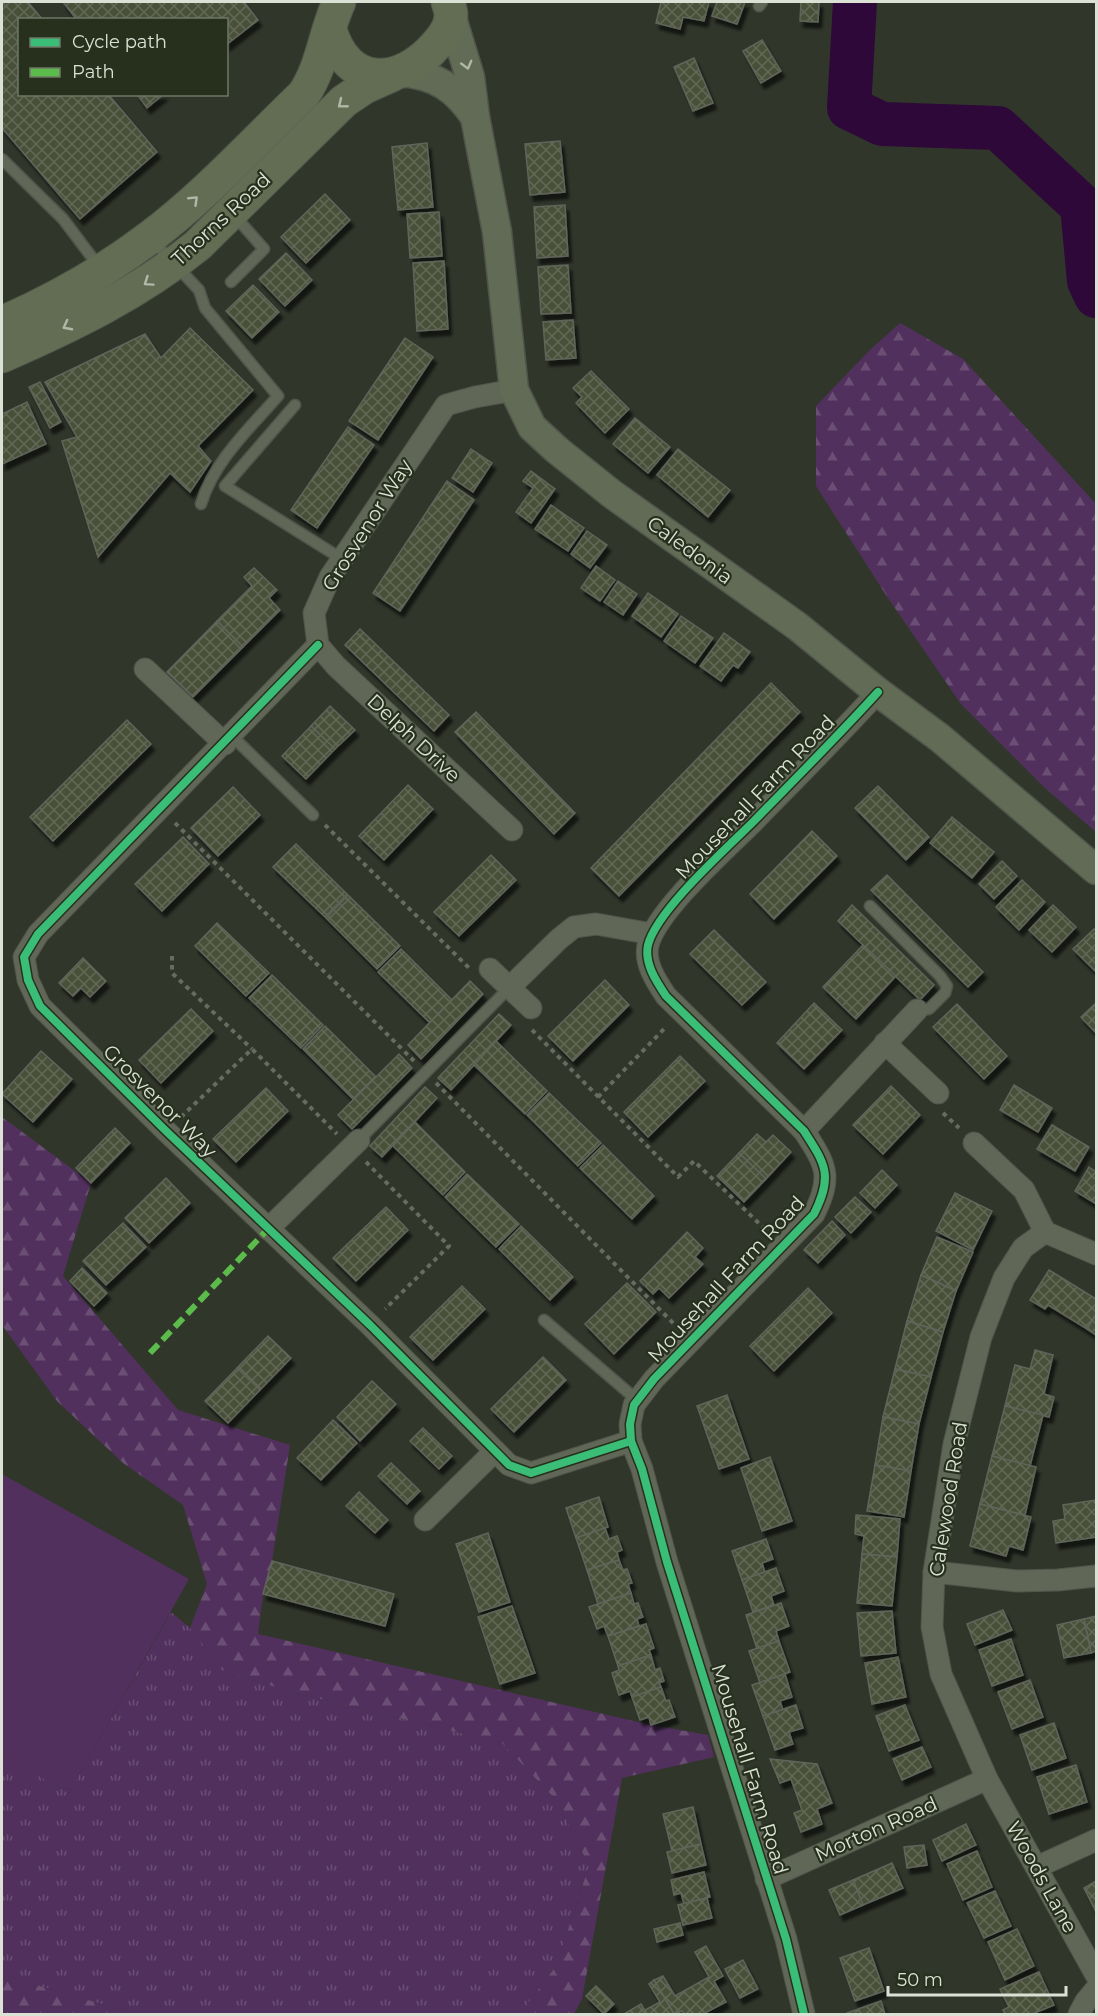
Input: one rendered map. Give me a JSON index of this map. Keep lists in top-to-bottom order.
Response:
{
  "streets": {
    "highway": ["Thorns Road"],
    "street": [
      "Grosvenor Way",
      "Caledonia",
      "Delph Drive",
      "Mousehall Farm Road",
      "Calewood Road",
      "Morton Road",
      "Woods Lane"
    ]
  },
  "crossings": [
    ["Thorns Road", "Caledonia"],
    ["Grosvenor Way", "Caledonia"],
    ["Grosvenor Way", "Delph Drive"],
    ["Grosvenor Way", "Mousehall Farm Road"],
    ["Caledonia", "Mousehall Farm Road"],
    ["Mousehall Farm Road", "Morton Road"],
    ["Calewood Road", "Morton Road"],
    ["Calewood Road", "Woods Lane"],
    ["Morton Road", "Woods Lane"]
  ],
  "legend": ["Cycle path", "Path"],
  "scale_bar": "50 m"
}
